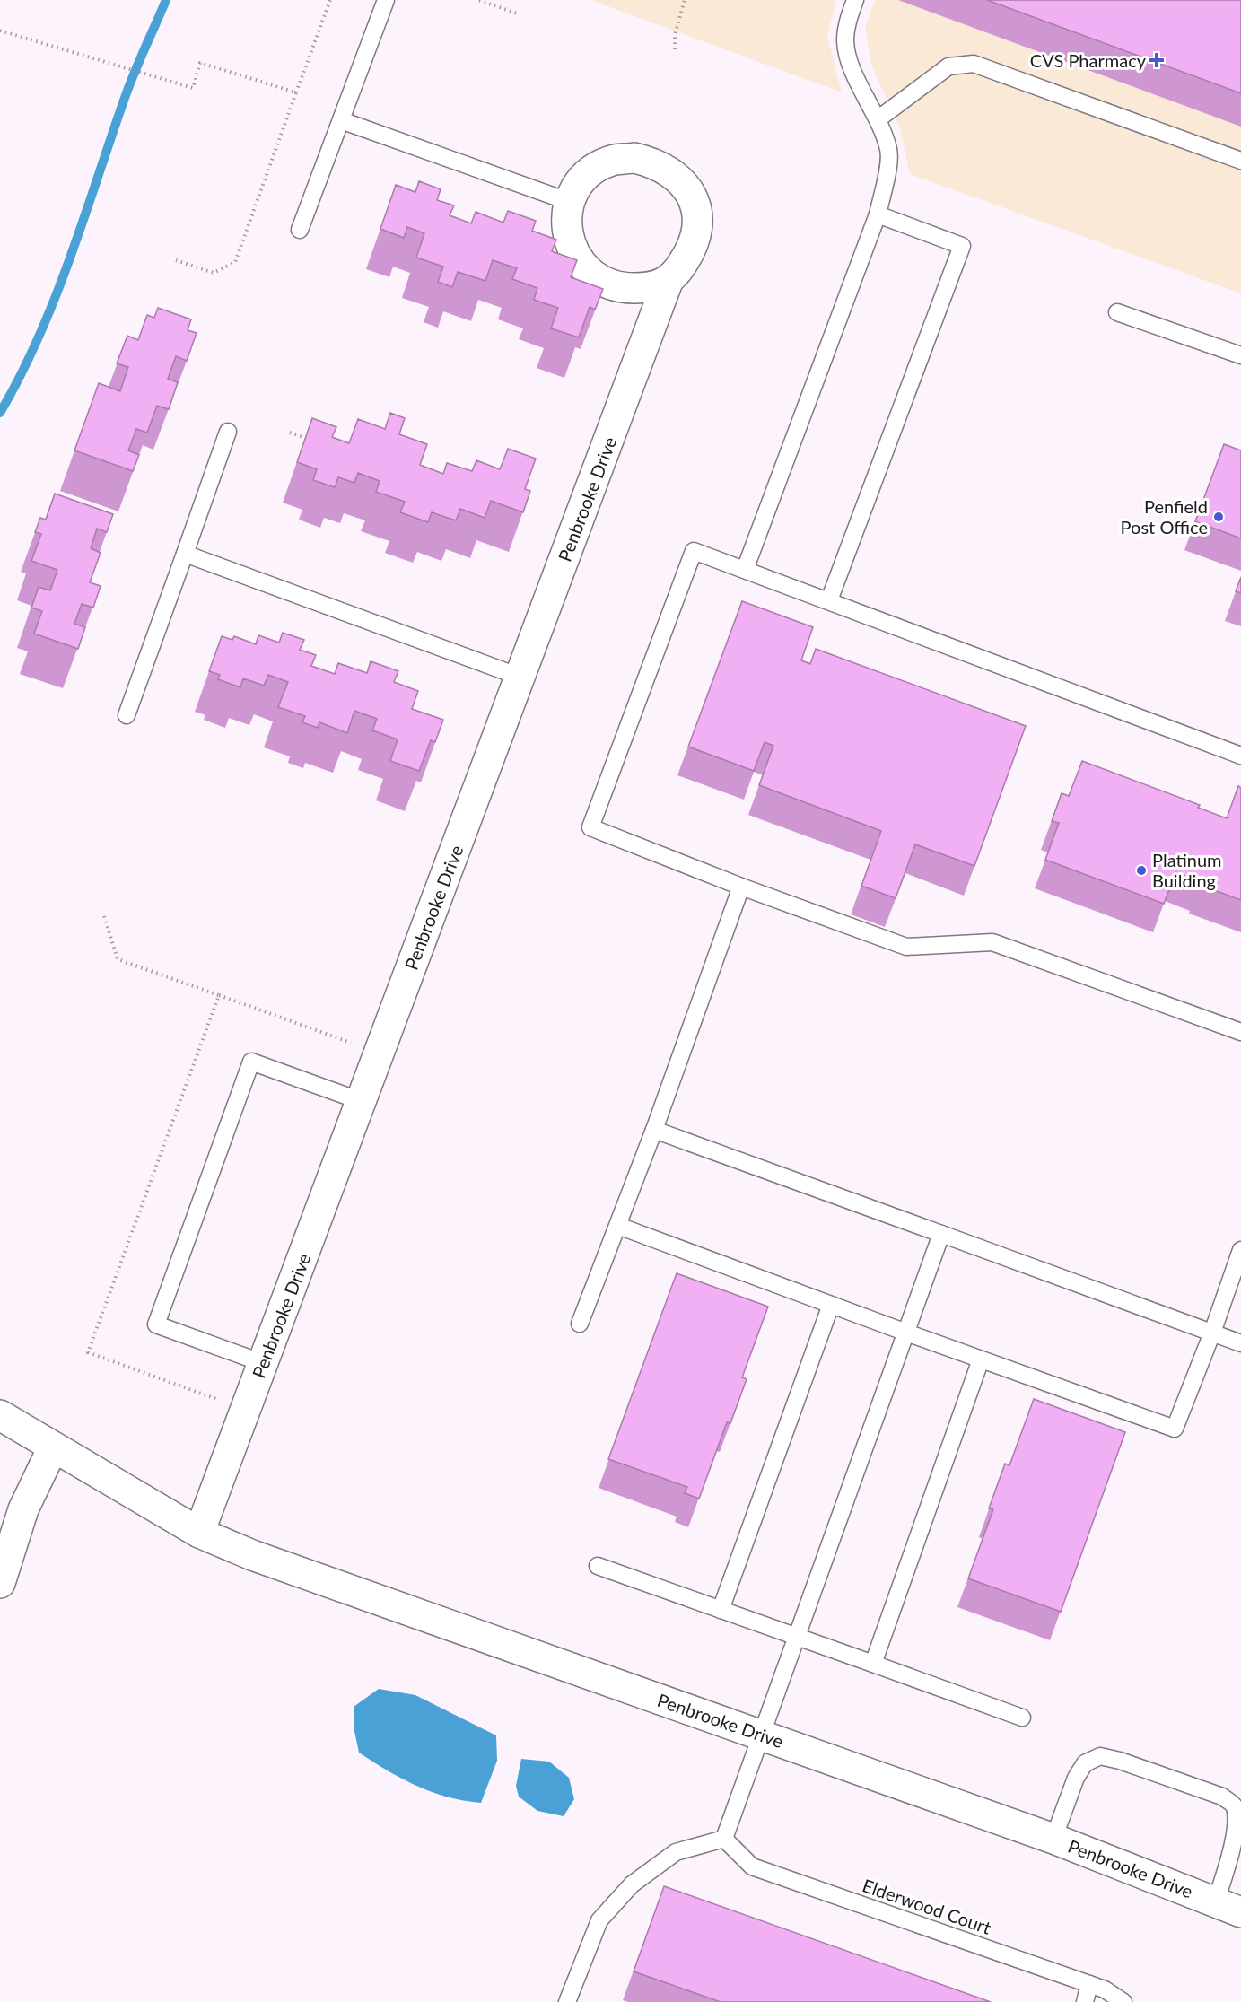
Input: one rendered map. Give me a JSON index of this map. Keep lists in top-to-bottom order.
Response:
{
  "streets": {
    "street": ["Penbrooke Drive"],
    "lane": ["Elderwood Court"]
  },
  "places": {
    "health": ["CVS Pharmacy"],
    "other": ["Penfield Post Office", "Platinum Building"]
  }
}
